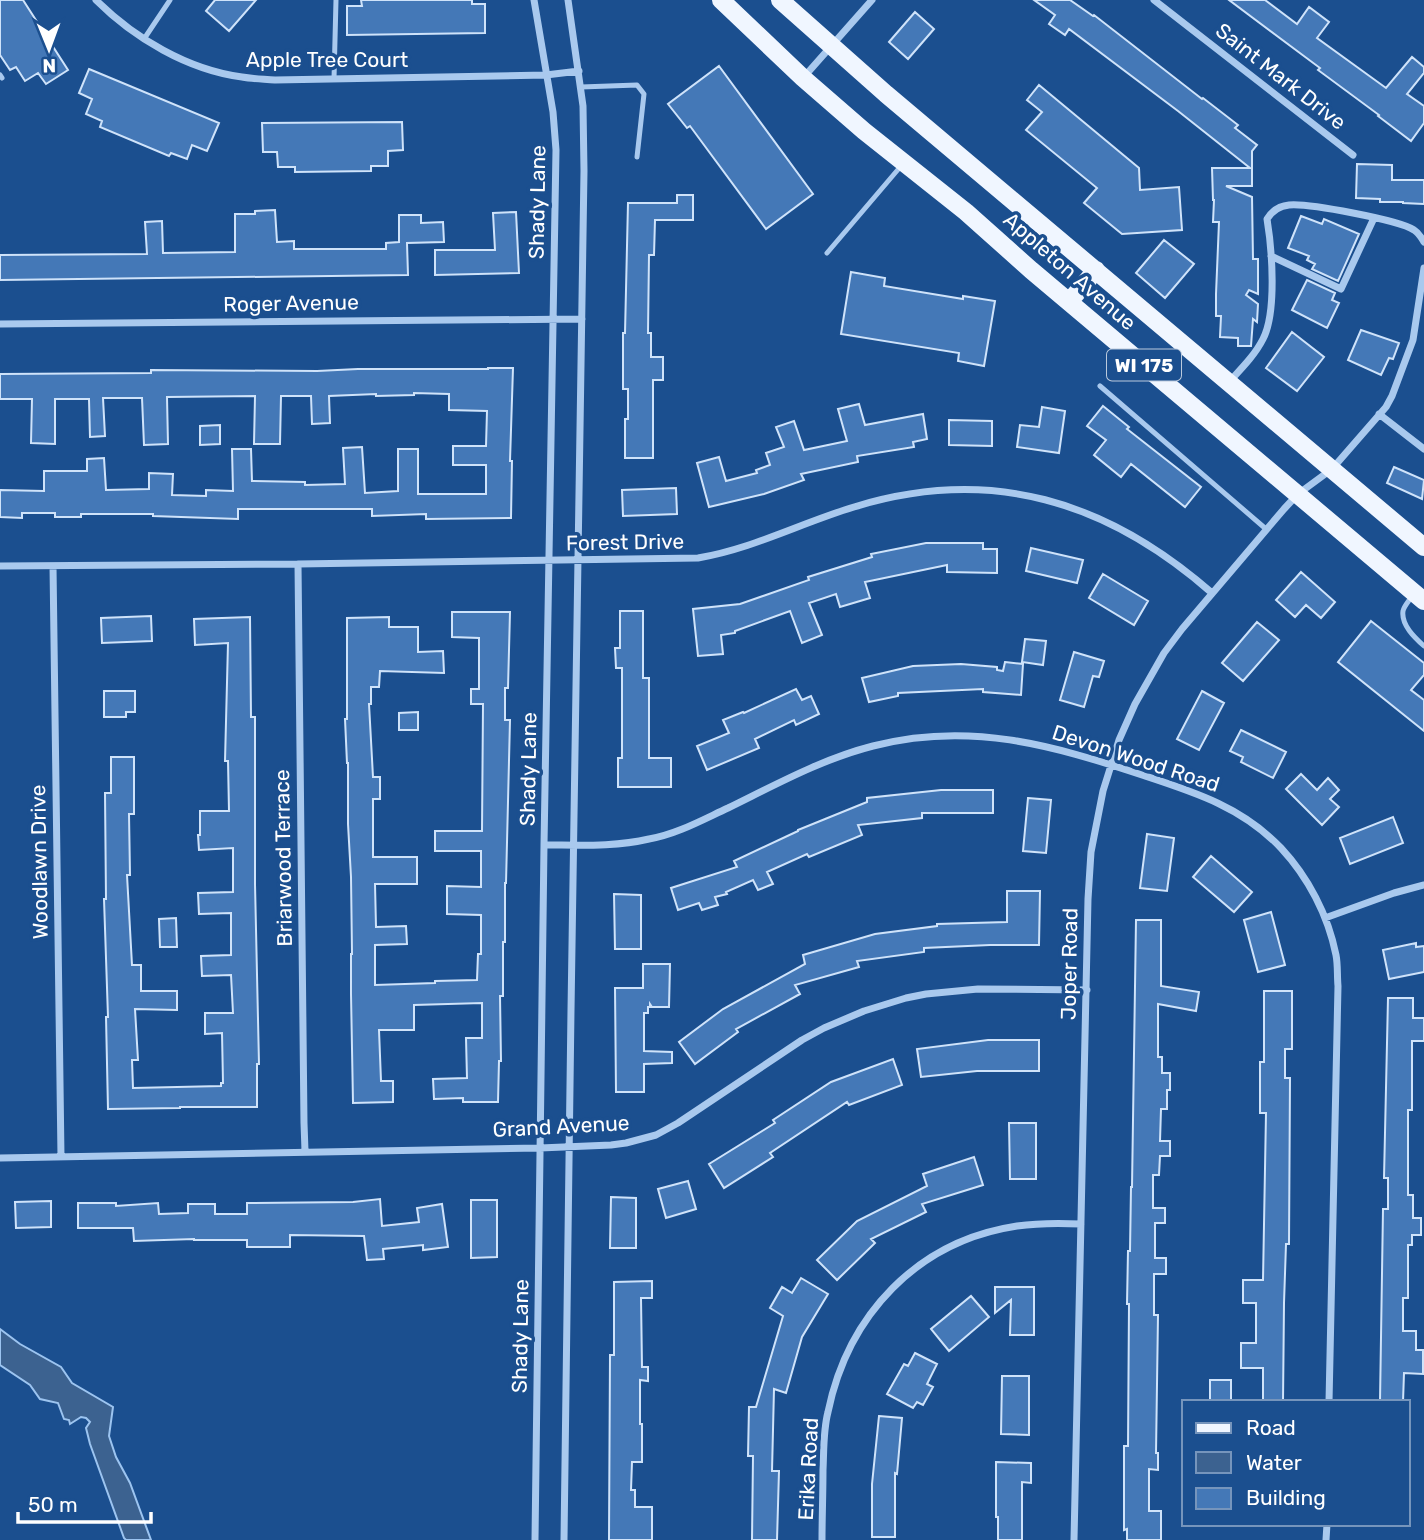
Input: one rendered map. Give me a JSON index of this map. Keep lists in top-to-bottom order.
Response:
{
  "streets": {
    "main road": ["Appleton Avenue", "WI 175"],
    "street": [
      "Apple Tree Court",
      "Saint Mark Drive",
      "Shady Lane",
      "Roger Avenue",
      "Forest Drive",
      "Devon Wood Road",
      "Briarwood Terrace",
      "Woodlawn Drive",
      "Joper Road",
      "Grand Avenue",
      "Erika Road"
    ]
  },
  "crossings": [
    ["Apple Tree Court", "Shady Lane"],
    ["Shady Lane", "Roger Avenue"],
    ["Shady Lane", "Forest Drive"],
    ["Shady Lane", "Devon Wood Road"],
    ["Shady Lane", "Grand Avenue"],
    ["Appleton Avenue", "Joper Road"],
    ["Forest Drive", "Briarwood Terrace"],
    ["Forest Drive", "Woodlawn Drive"],
    ["Forest Drive", "Joper Road"],
    ["Devon Wood Road", "Joper Road"],
    ["Briarwood Terrace", "Grand Avenue"],
    ["Woodlawn Drive", "Grand Avenue"],
    ["Joper Road", "Grand Avenue"],
    ["Joper Road", "Erika Road"]
  ],
  "legend": ["Road", "Water", "Building"],
  "scale_bar": "50 m",
  "north": "bottom"
}
